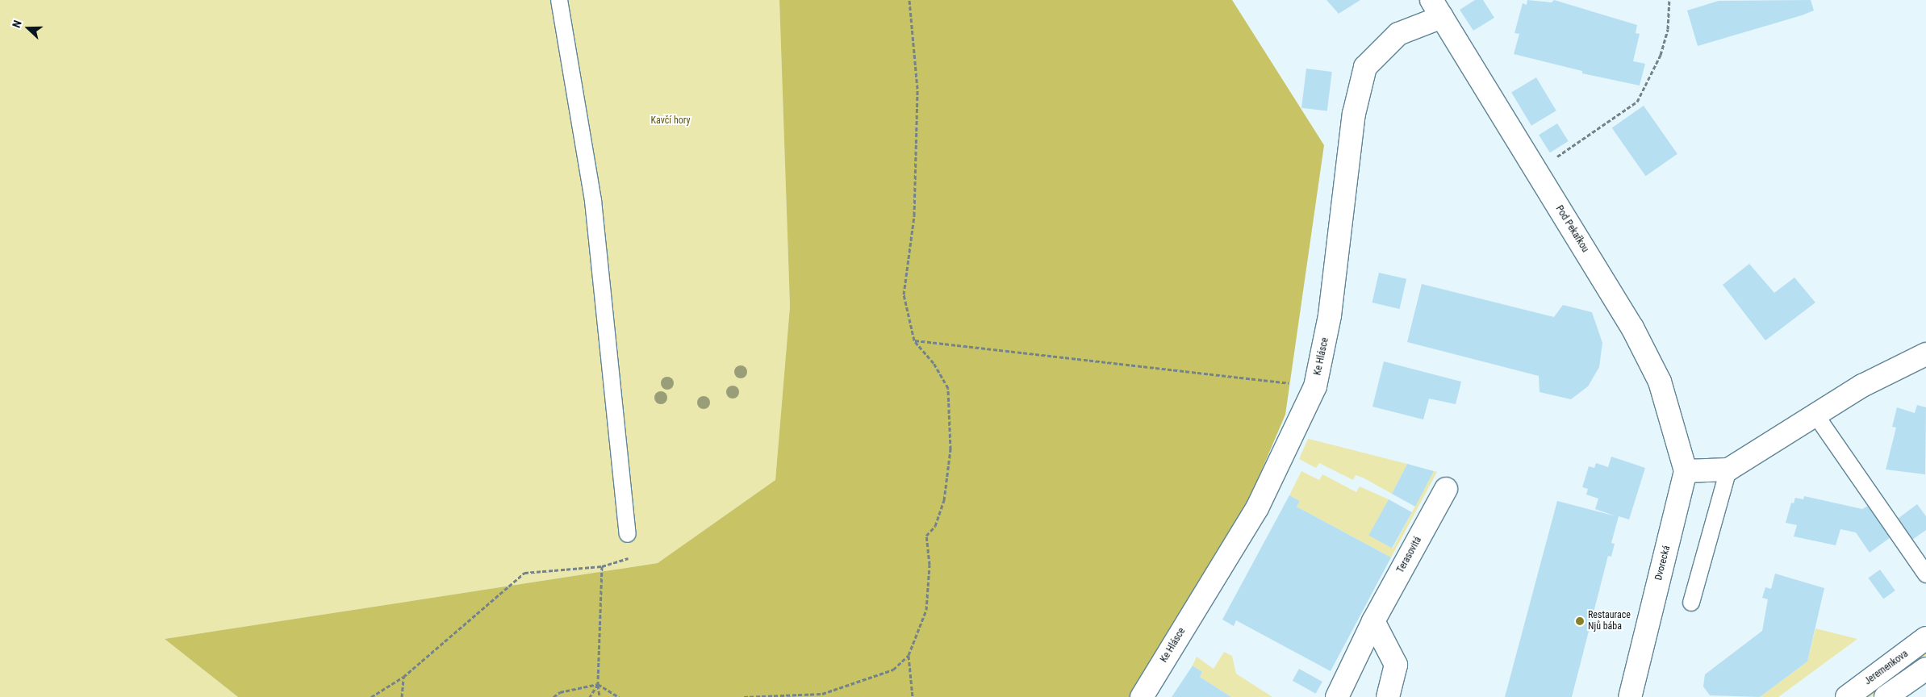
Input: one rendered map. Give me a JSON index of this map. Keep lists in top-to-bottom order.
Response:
{
  "streets": {
    "street": [
      "Pod Pekařkou",
      "Ke Hlásce",
      "Terasovitá",
      "Dvorecká",
      "Jeremenkova"
    ]
  },
  "crossings": [
    ["Pod Pekařkou", "Ke Hlásce"],
    ["Pod Pekařkou", "Dvorecká"]
  ],
  "parks": ["Kavčí hory"],
  "places": ["Restaurace Njů bába"],
  "north": "left"
}
